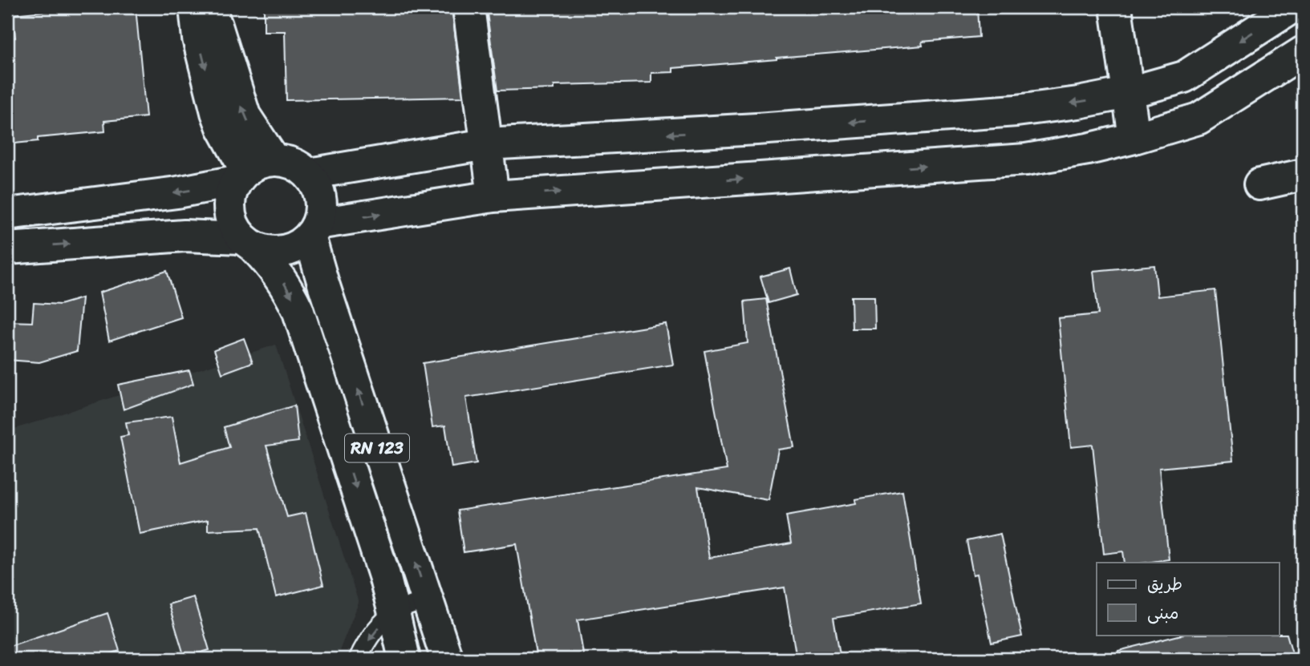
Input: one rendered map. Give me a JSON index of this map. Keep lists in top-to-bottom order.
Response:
{
  "streets": {
    "main road": ["RN 123"]
  },
  "legend": ["طريق", "مبنى"]
}
